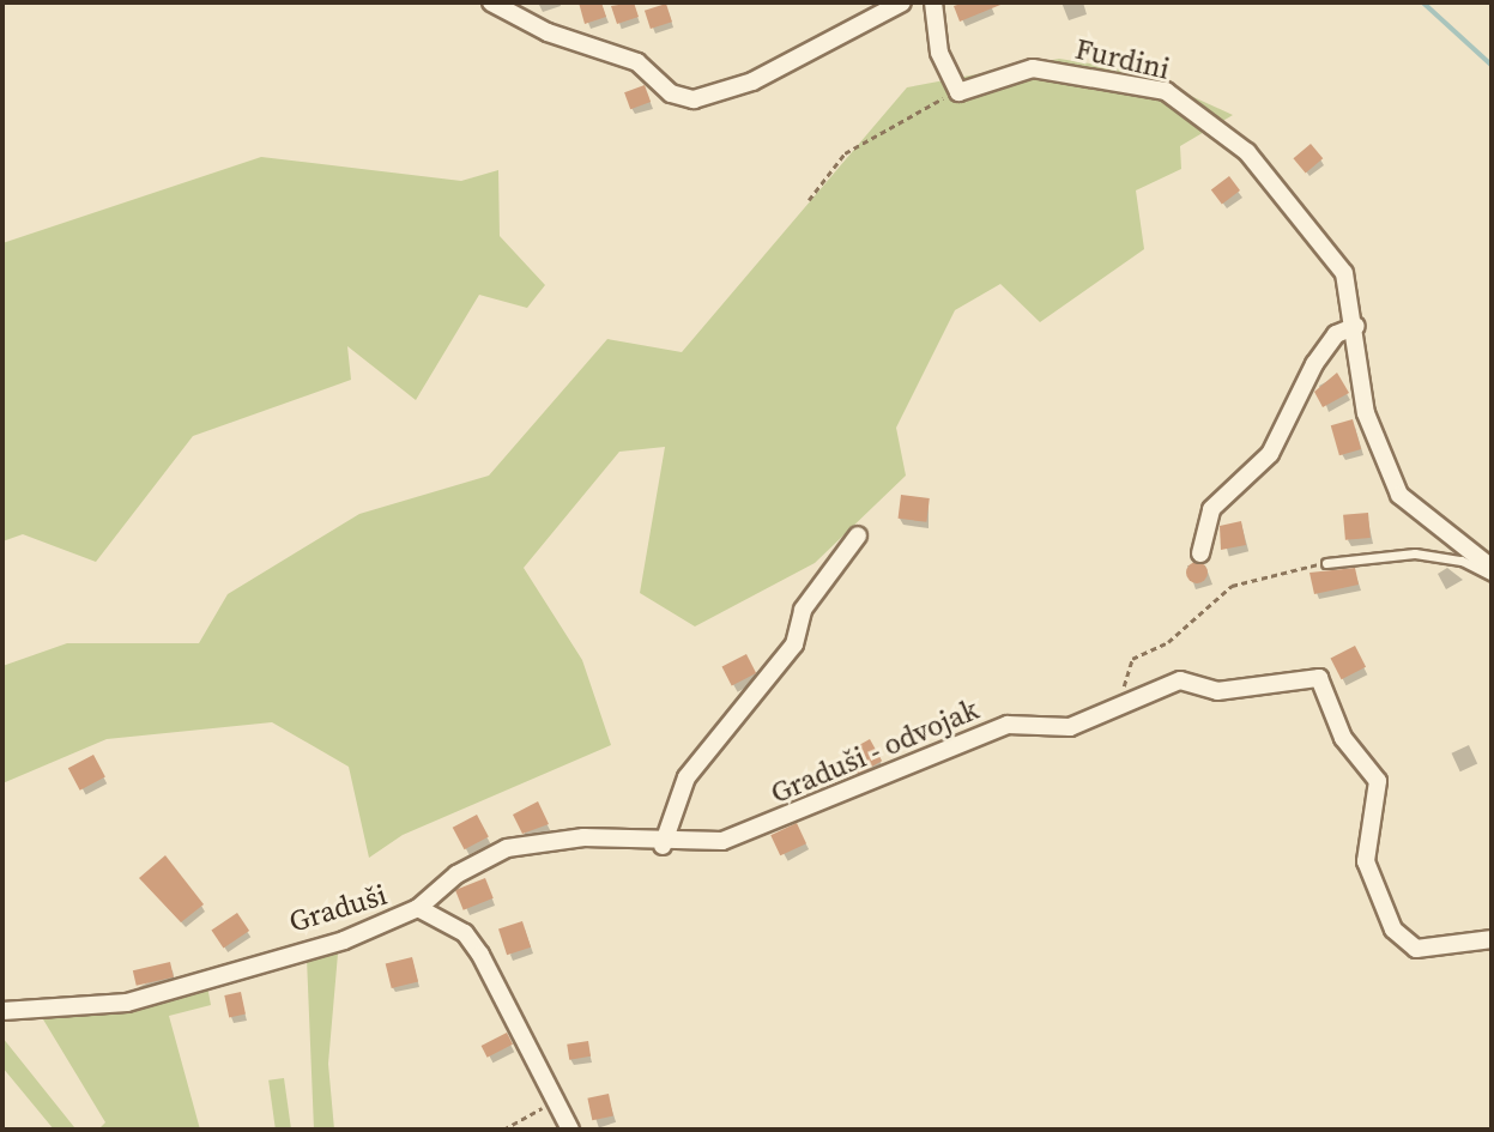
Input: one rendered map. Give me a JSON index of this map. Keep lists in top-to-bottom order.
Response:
{
  "streets": {
    "street": ["Furdini", "Graduši - odvojak", "Graduši"]
  },
  "crossings": [
    ["Graduši - odvojak", "Graduši"]
  ]
}
